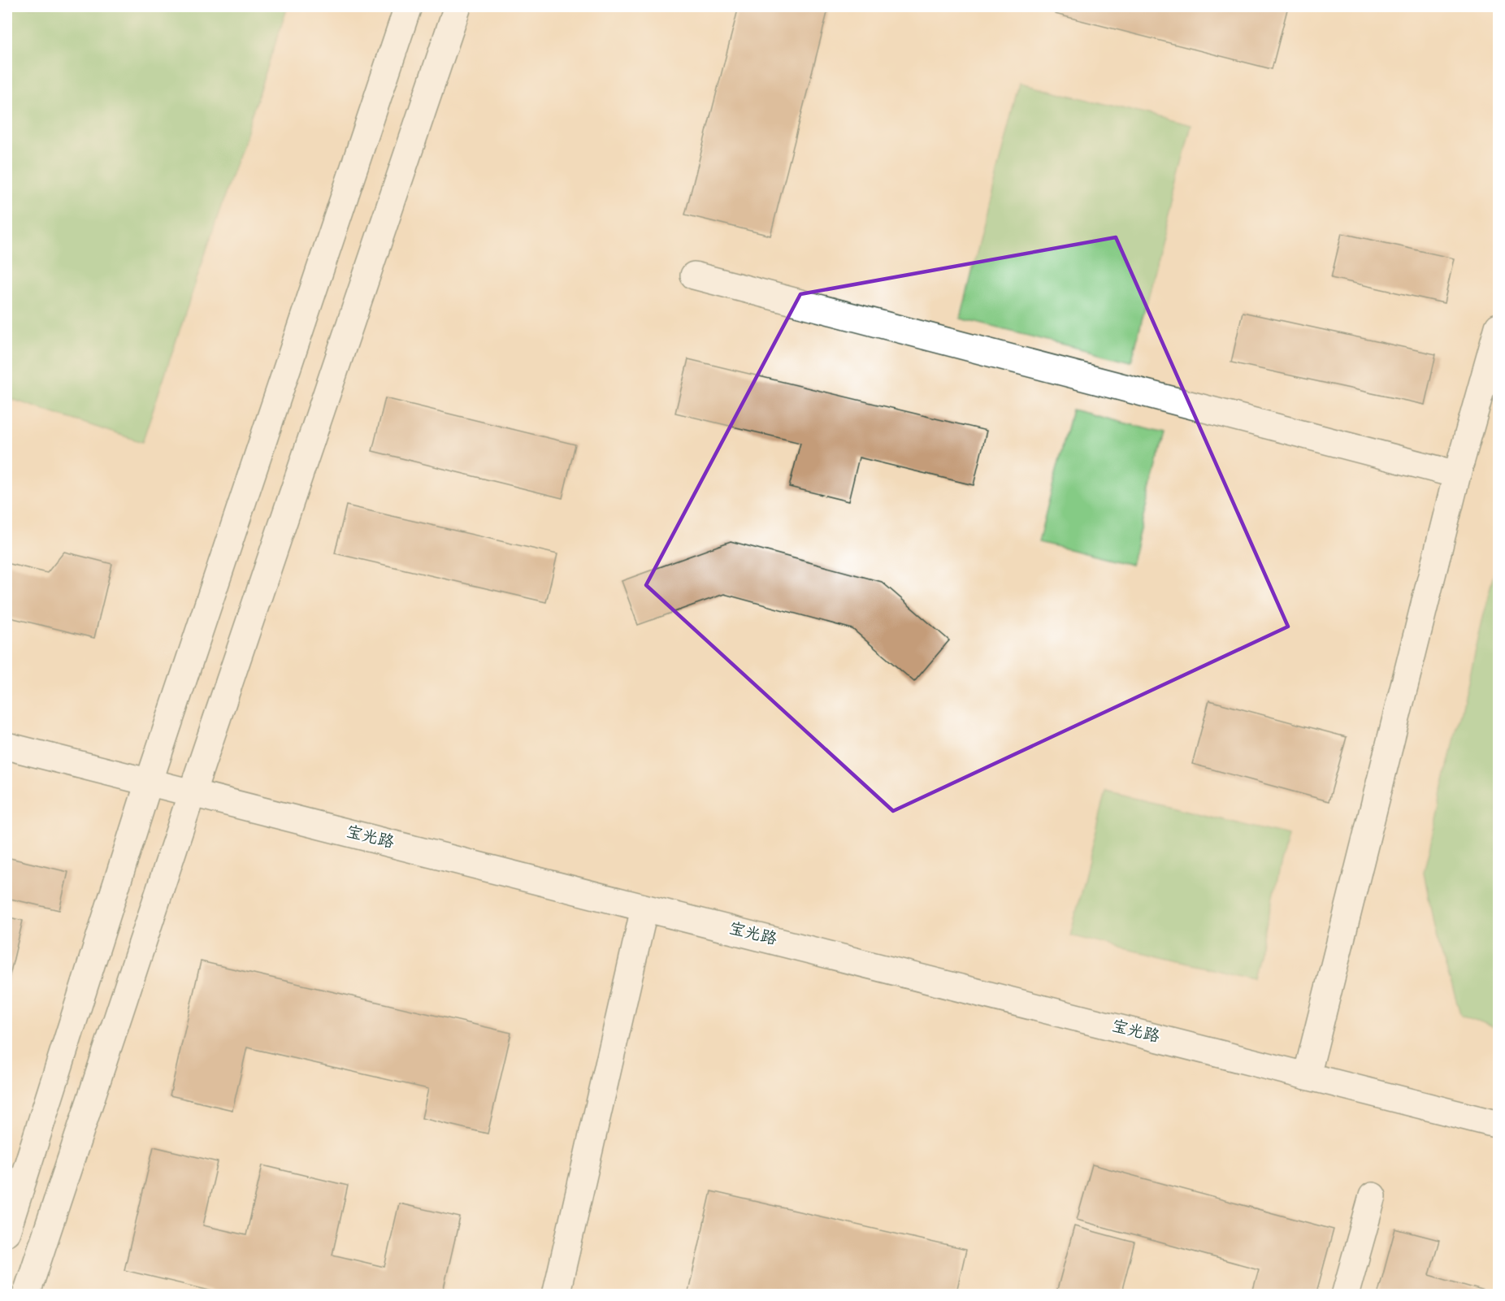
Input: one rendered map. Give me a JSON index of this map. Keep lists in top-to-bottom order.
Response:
{
  "streets": {
    "street": ["宝光路"]
  }
}
